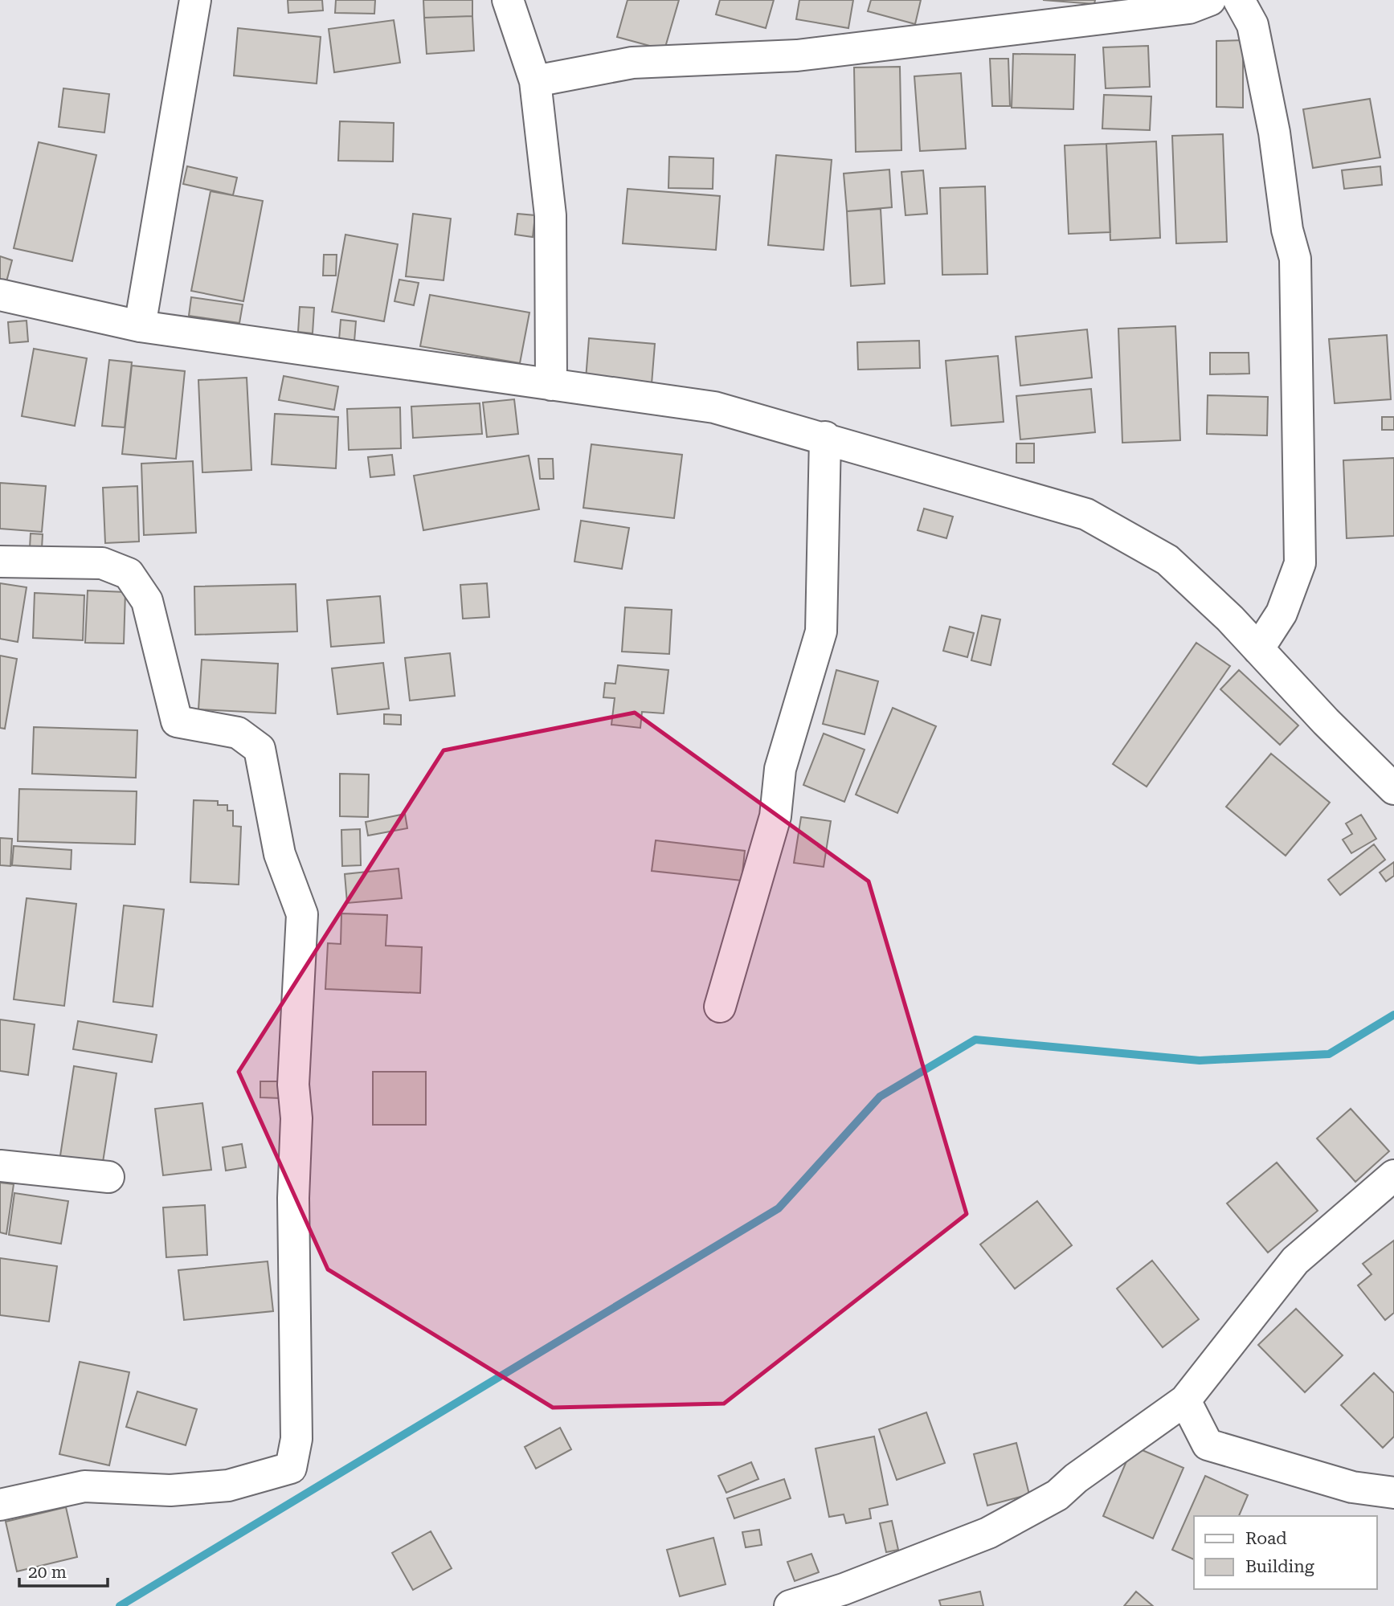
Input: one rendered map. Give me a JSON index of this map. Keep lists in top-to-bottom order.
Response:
{
  "legend": ["Road", "Building"],
  "scale_bar": "20 m"
}
